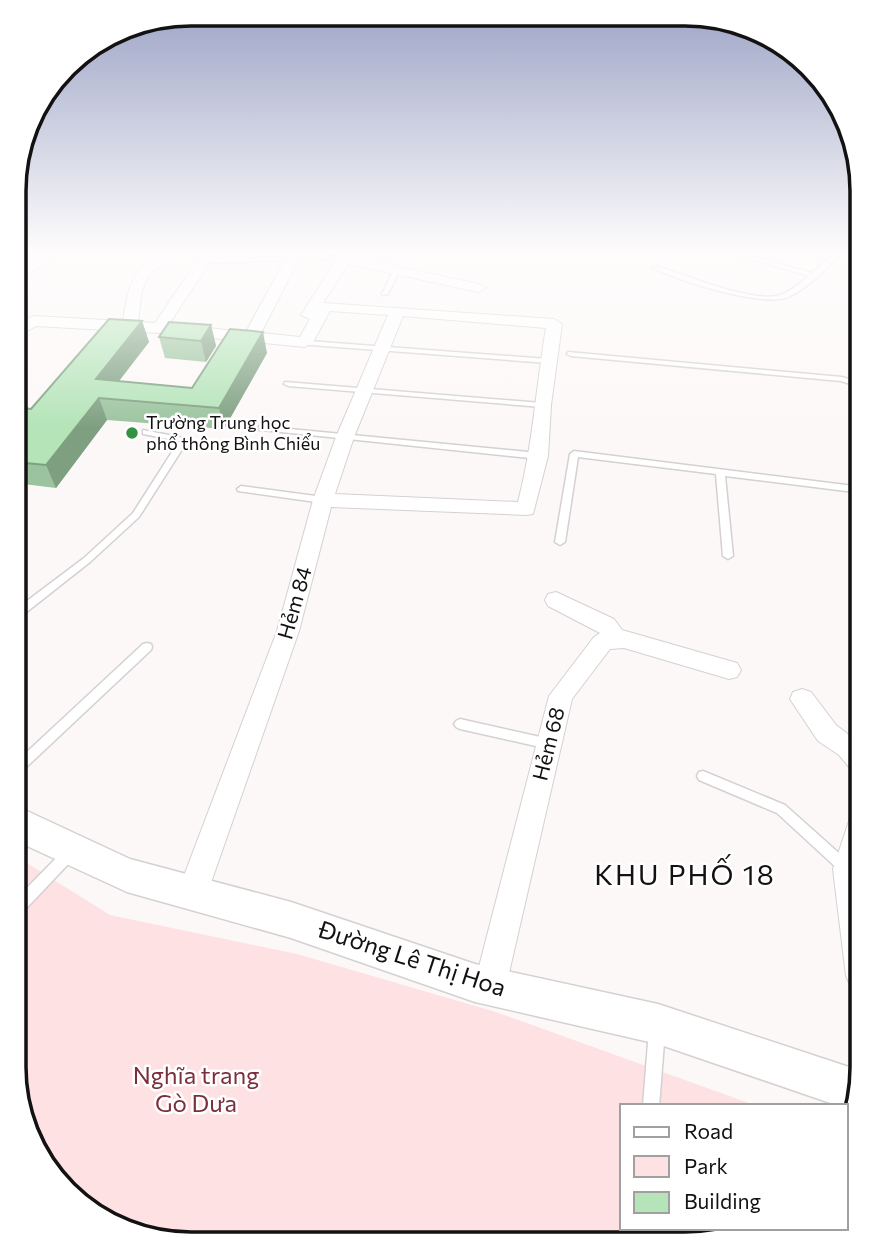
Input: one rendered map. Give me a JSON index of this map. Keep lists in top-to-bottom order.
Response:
{
  "streets": {
    "street": ["Hẻm 84", "Hẻm 68", "Đường Lê Thị Hoa"]
  },
  "crossings": [
    ["Hẻm 84", "Đường Lê Thị Hoa"],
    ["Hẻm 68", "Đường Lê Thị Hoa"]
  ],
  "districts": ["KHU PHỐ 18"],
  "parks": ["Nghĩa trang Gò Dưa"],
  "places": ["Trường Trung học phổ thông Bình Chiểu"],
  "legend": ["Road", "Park", "Building"]
}
